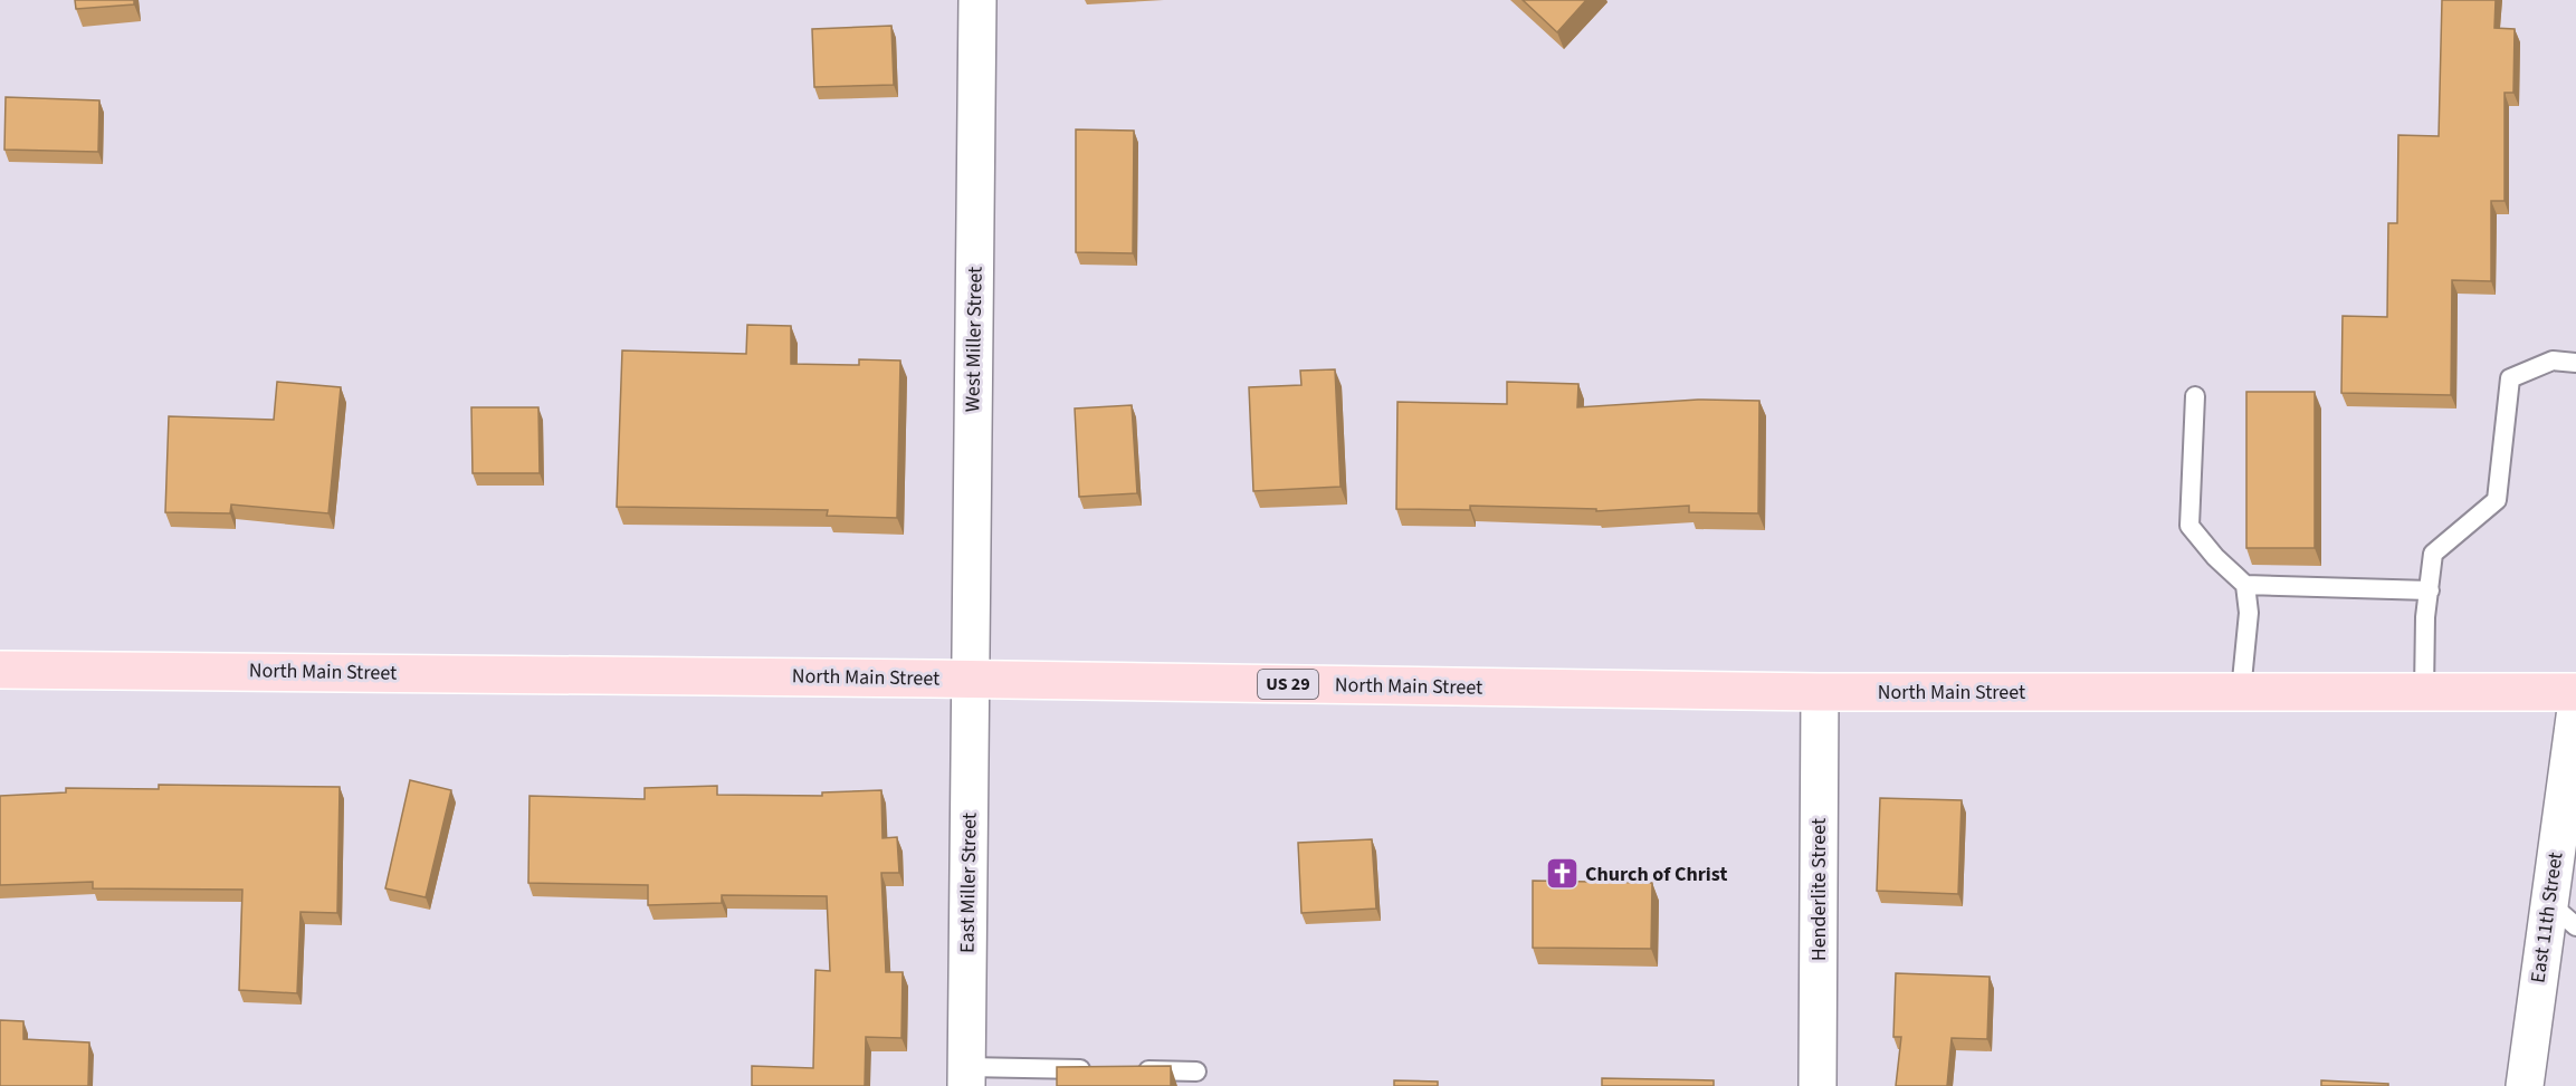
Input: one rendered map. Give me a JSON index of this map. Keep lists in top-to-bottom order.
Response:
{
  "streets": {
    "main road": ["North Main Street", "US 29"],
    "street": [
      "West Miller Street",
      "East Miller Street",
      "Henderlite Street",
      "East 11th Street"
    ]
  },
  "crossings": [
    ["West Miller Street", "North Main Street"],
    ["West Miller Street", "East Miller Street"],
    ["North Main Street", "East Miller Street"],
    ["North Main Street", "Henderlite Street"]
  ],
  "places": {
    "church": ["Church of Christ"]
  }
}
